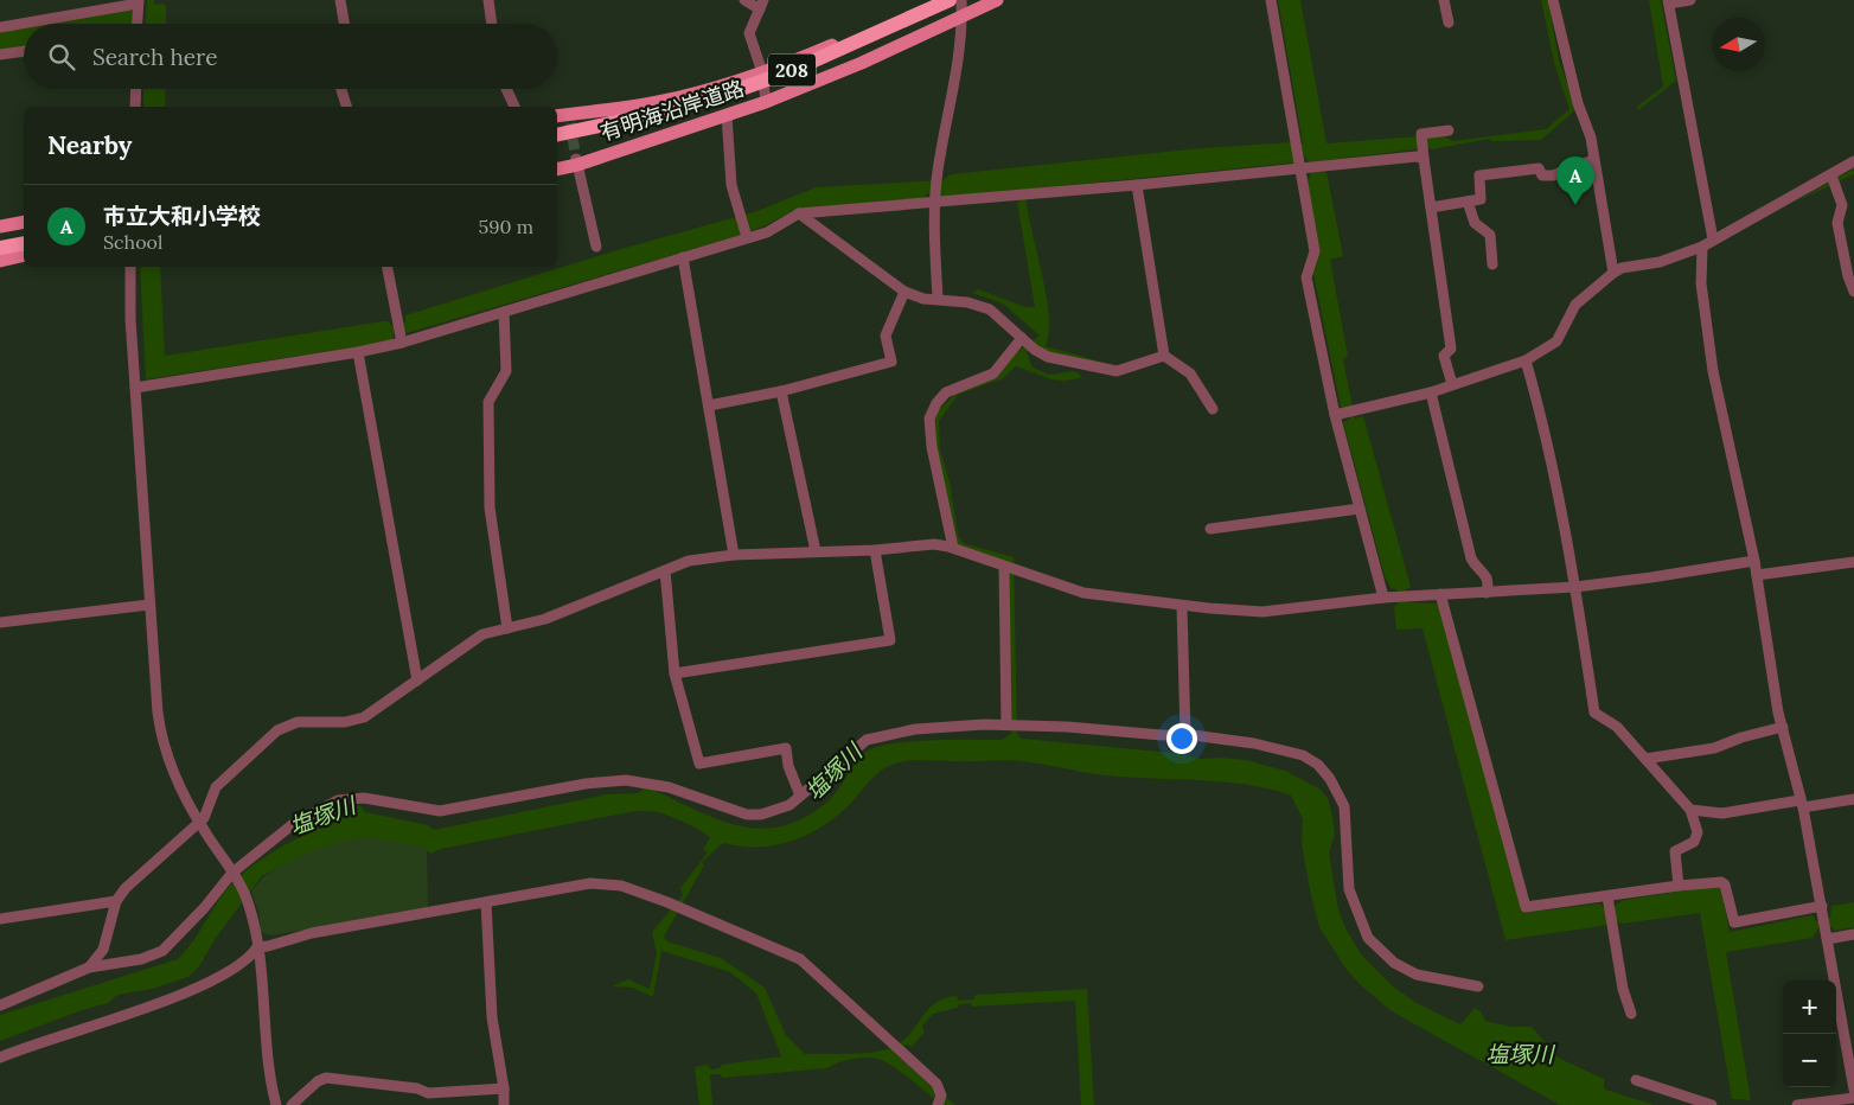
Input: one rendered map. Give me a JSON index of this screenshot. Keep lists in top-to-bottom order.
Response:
{
  "streets": {
    "highway": ["208"],
    "main road": ["有明海沿岸道路"]
  },
  "water": ["塩塚川"],
  "north": "left",
  "page": {
    "search": "Search here",
    "heading": "Nearby",
    "pins": "A",
    "list": [
      {
        "mark": "A",
        "name": "市立大和小学校",
        "note": "School",
        "value": "590 m"
      }
    ],
    "map_buttons": ["+", "−"]
  }
}
